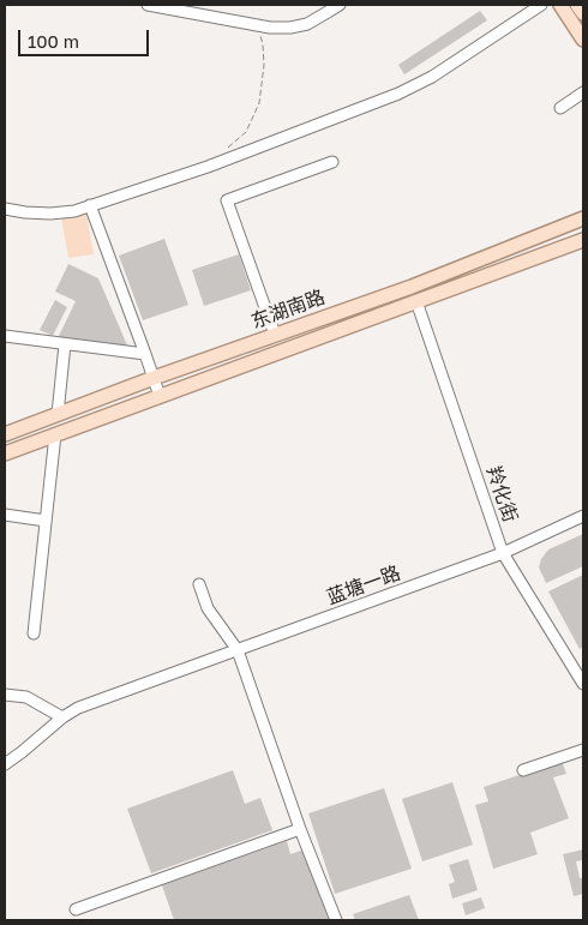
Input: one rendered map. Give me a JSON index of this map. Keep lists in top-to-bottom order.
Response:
{
  "streets": {
    "main road": ["东湖南路"],
    "street": ["羚化街", "蓝塘一路"]
  },
  "crossings": [
    ["东湖南路", "羚化街"],
    ["羚化街", "蓝塘一路"]
  ],
  "scale_bar": "100 m"
}
